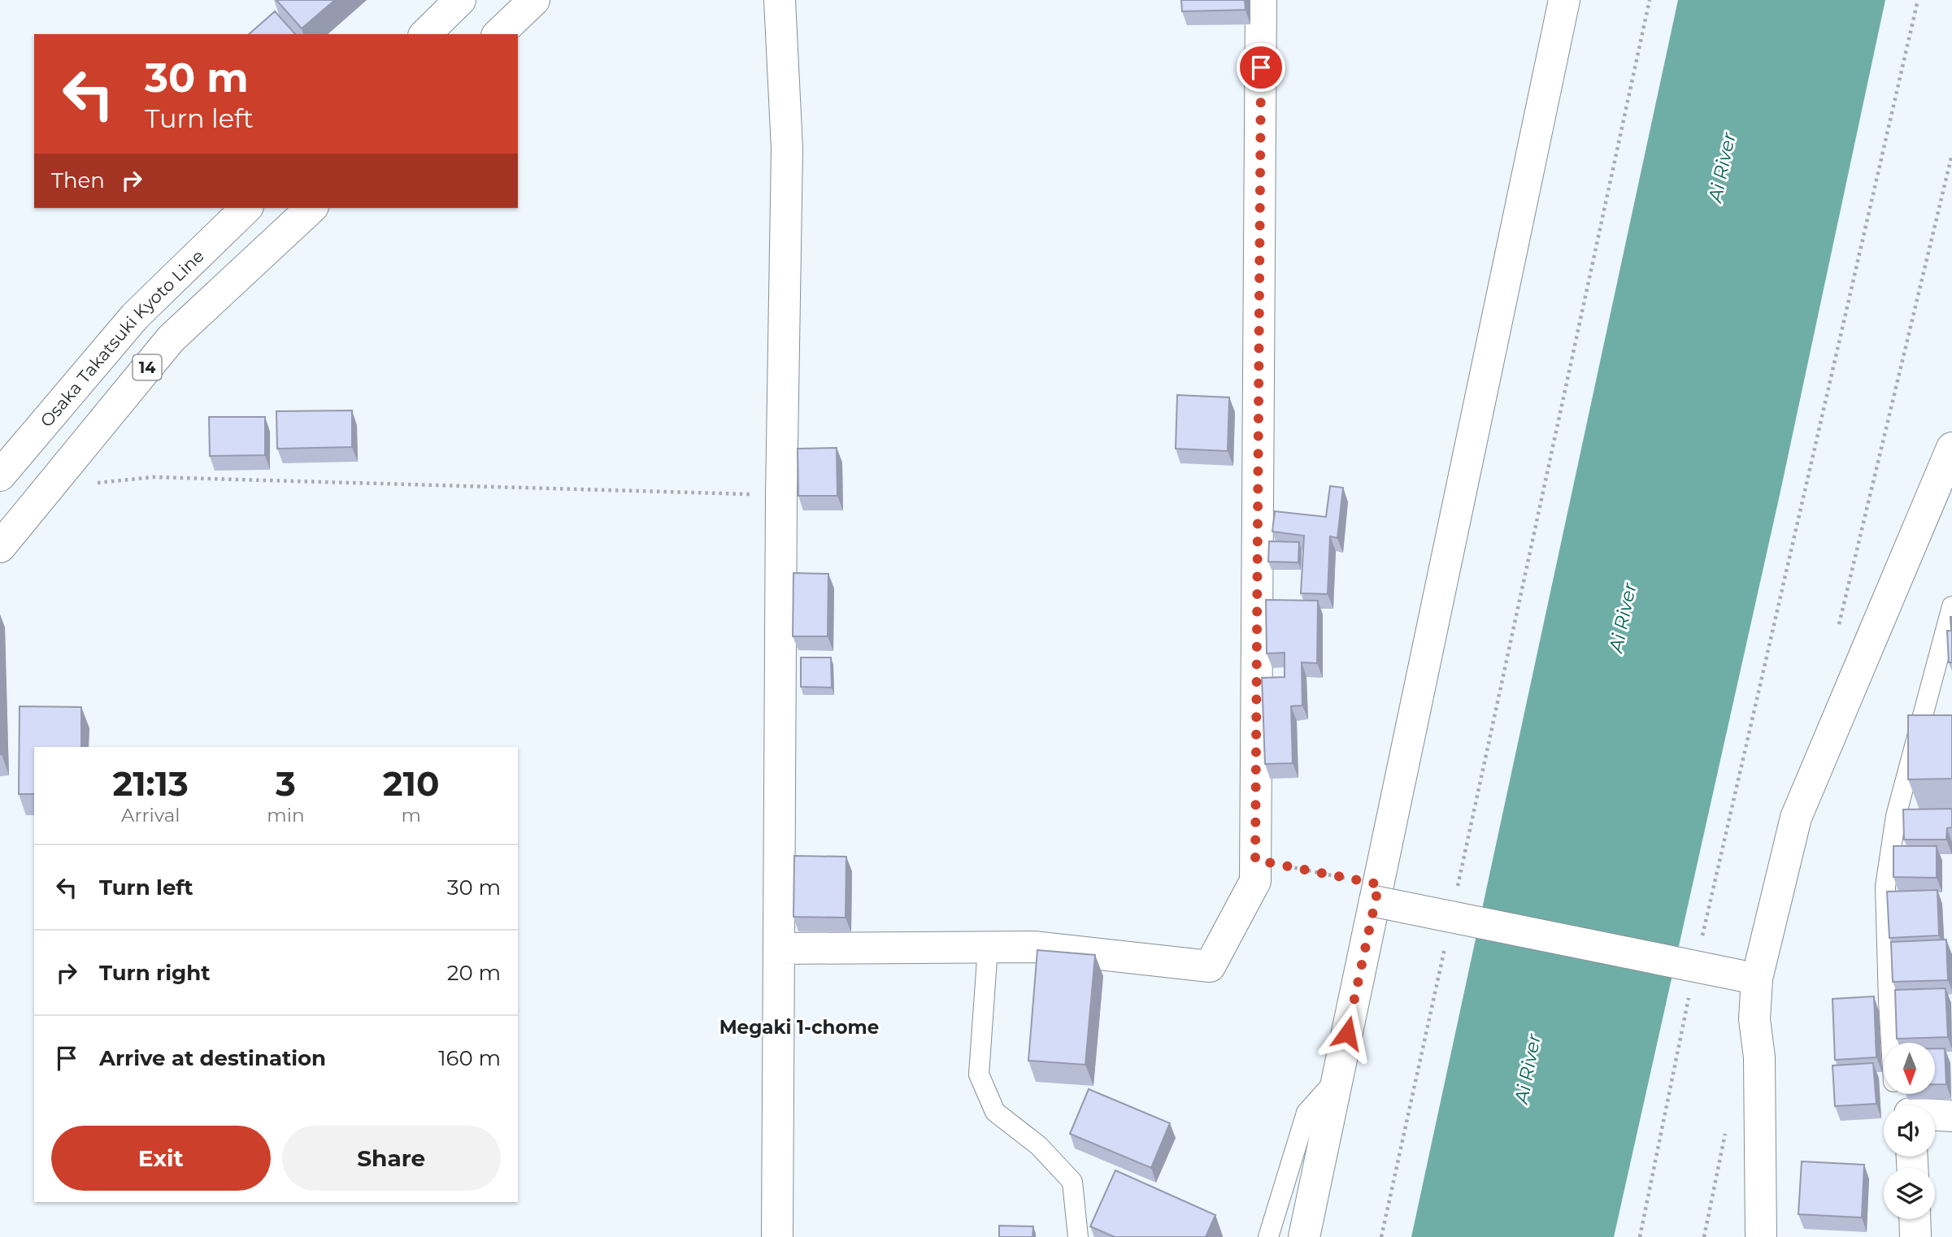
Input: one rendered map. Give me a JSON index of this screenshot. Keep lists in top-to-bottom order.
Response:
{
  "streets": {
    "street": ["Osaka Takatsuki Kyoto Line", "14"]
  },
  "districts": ["Megaki 1-chome"],
  "water": ["Ai River"],
  "north": "bottom",
  "page": {
    "turn": ["30 m", "Turn left"],
    "then": "Then",
    "eta": [
      "21:13",
      "Arrival",
      "3",
      "min",
      "210",
      "m"
    ],
    "list": [
      {
        "name": "Turn left",
        "value": "30 m"
      },
      {
        "name": "Turn right",
        "value": "20 m"
      },
      {
        "name": "Arrive at destination",
        "value": "160 m"
      }
    ],
    "buttons": ["Exit", "Share"]
  }
}
